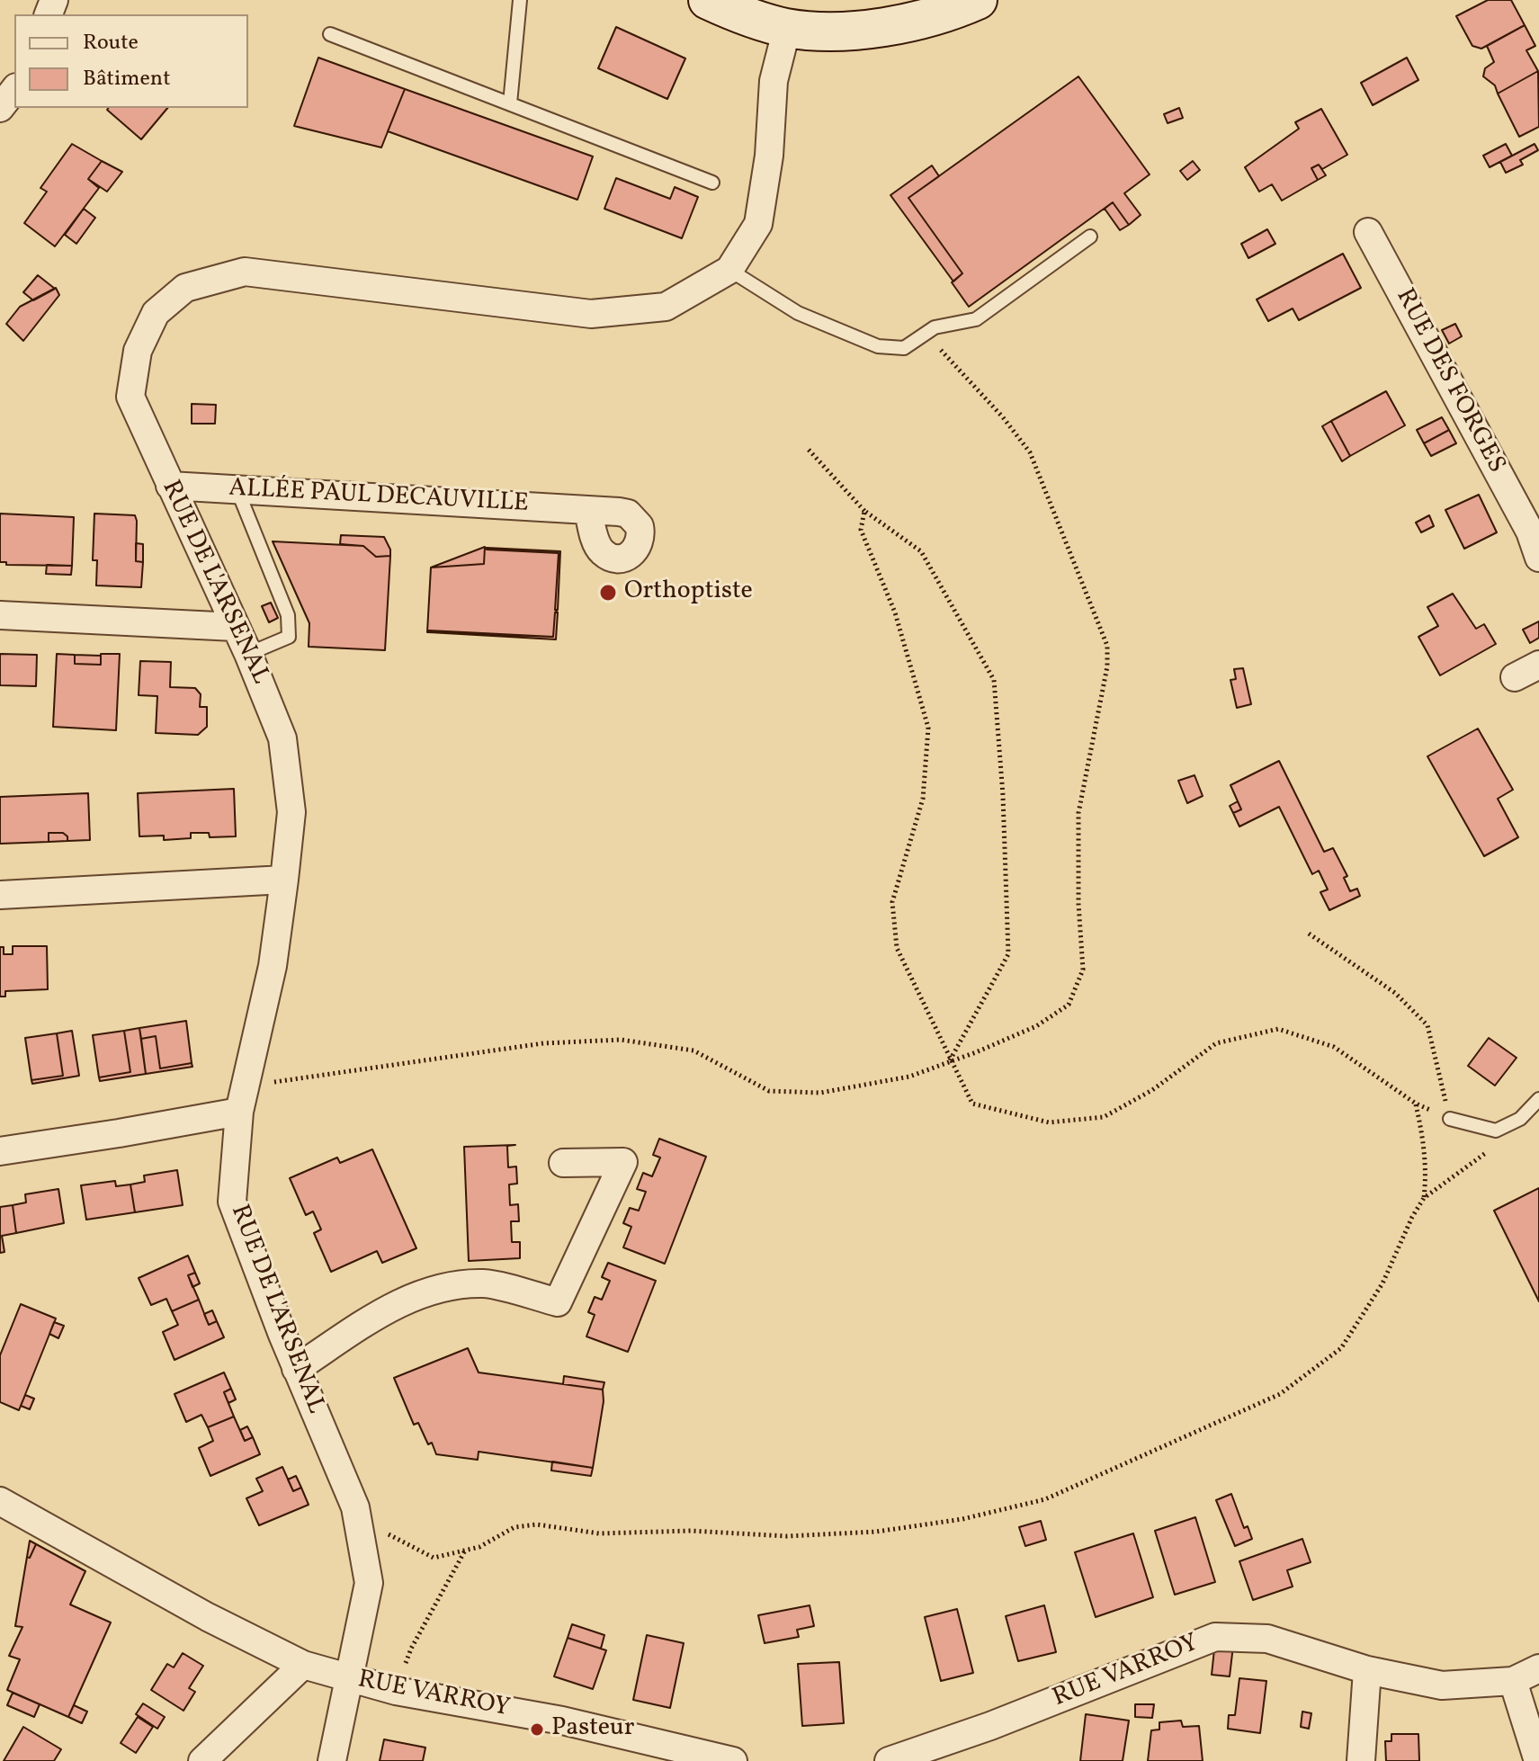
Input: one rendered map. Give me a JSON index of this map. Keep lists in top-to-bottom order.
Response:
{
  "streets": {
    "street": [
      "RUE DES FORGES",
      "ALLÉE PAUL DECAUVILLE",
      "RUE DE L'ARSENAL",
      "RUE VARROY"
    ]
  },
  "crossings": [
    ["ALLÉE PAUL DECAUVILLE", "RUE DE L'ARSENAL"],
    ["RUE DE L'ARSENAL", "RUE VARROY"]
  ],
  "places": ["Orthoptiste", "Pasteur"],
  "legend": ["Route", "Bâtiment"]
}
